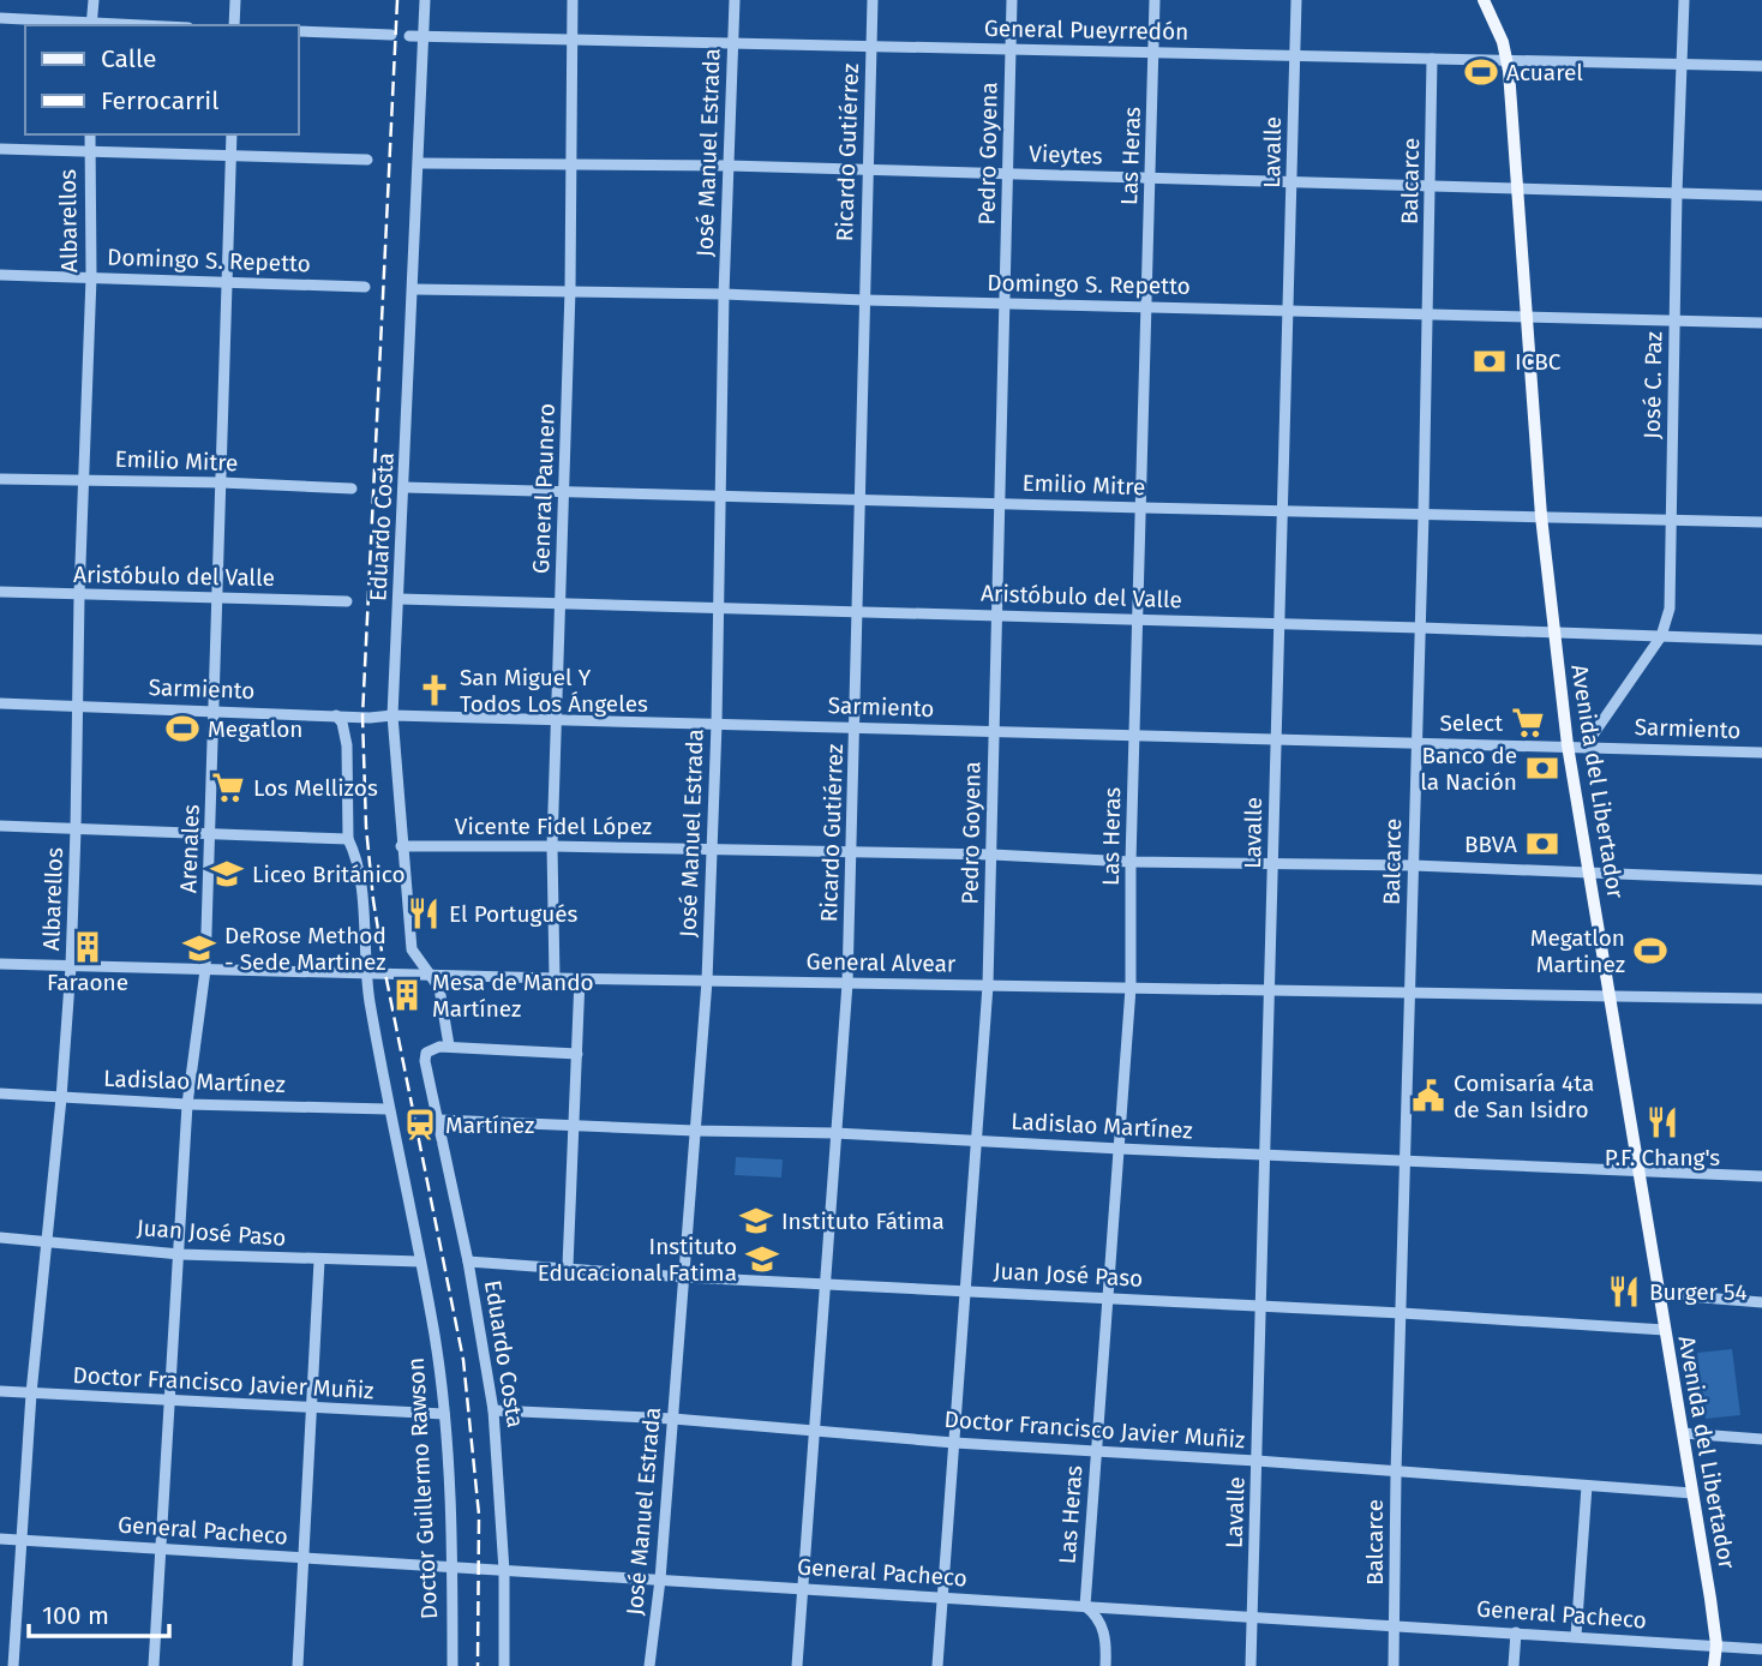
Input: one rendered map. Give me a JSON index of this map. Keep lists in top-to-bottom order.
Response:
{
  "streets": {
    "main road": ["Avenida del Libertador"],
    "street": [
      "General Pueyrredón",
      "José Manuel Estrada",
      "Ricardo Gutiérrez",
      "Lavalle",
      "Pedro Goyena",
      "Vieytes",
      "Las Heras",
      "Balcarce",
      "Albarellos",
      "Domingo S. Repetto",
      "José C. Paz",
      "Emilio Mitre",
      "General Paunero",
      "Eduardo Costa",
      "Aristóbulo del Valle",
      "Sarmiento",
      "Vicente Fidel López",
      "Arenales",
      "General Alvear",
      "Ladislao Martínez",
      "Juan José Paso",
      "Doctor Francisco Javier Muñiz",
      "Doctor Guillermo Rawson",
      "General Pacheco"
    ]
  },
  "crossings": [
    ["General Pueyrredón", "José Manuel Estrada"],
    ["General Pueyrredón", "Ricardo Gutiérrez"],
    ["General Pueyrredón", "Lavalle"],
    ["General Pueyrredón", "Pedro Goyena"],
    ["General Pueyrredón", "Las Heras"],
    ["General Pueyrredón", "Balcarce"],
    ["General Pueyrredón", "José C. Paz"],
    ["General Pueyrredón", "General Paunero"],
    ["General Pueyrredón", "Eduardo Costa"],
    ["General Pueyrredón", "Avenida del Libertador"],
    ["José Manuel Estrada", "Vieytes"],
    ["José Manuel Estrada", "Domingo S. Repetto"],
    ["José Manuel Estrada", "Emilio Mitre"],
    ["José Manuel Estrada", "Aristóbulo del Valle"],
    ["José Manuel Estrada", "Sarmiento"],
    ["José Manuel Estrada", "Vicente Fidel López"],
    ["José Manuel Estrada", "General Alvear"],
    ["José Manuel Estrada", "Ladislao Martínez"],
    ["José Manuel Estrada", "Juan José Paso"],
    ["José Manuel Estrada", "Doctor Francisco Javier Muñiz"],
    ["José Manuel Estrada", "General Pacheco"],
    ["Ricardo Gutiérrez", "Vieytes"],
    ["Ricardo Gutiérrez", "Domingo S. Repetto"],
    ["Ricardo Gutiérrez", "Emilio Mitre"],
    ["Ricardo Gutiérrez", "Aristóbulo del Valle"],
    ["Ricardo Gutiérrez", "Sarmiento"],
    ["Ricardo Gutiérrez", "Vicente Fidel López"],
    ["Ricardo Gutiérrez", "General Alvear"],
    ["Ricardo Gutiérrez", "Ladislao Martínez"],
    ["Ricardo Gutiérrez", "Juan José Paso"],
    ["Ricardo Gutiérrez", "Doctor Francisco Javier Muñiz"],
    ["Ricardo Gutiérrez", "General Pacheco"],
    ["Lavalle", "Vieytes"],
    ["Lavalle", "Domingo S. Repetto"],
    ["Lavalle", "Emilio Mitre"],
    ["Lavalle", "Aristóbulo del Valle"],
    ["Lavalle", "Sarmiento"],
    ["Lavalle", "Vicente Fidel López"],
    ["Lavalle", "General Alvear"],
    ["Lavalle", "Ladislao Martínez"],
    ["Lavalle", "Juan José Paso"],
    ["Lavalle", "Doctor Francisco Javier Muñiz"],
    ["Lavalle", "General Pacheco"],
    ["Pedro Goyena", "Vieytes"],
    ["Pedro Goyena", "Domingo S. Repetto"],
    ["Pedro Goyena", "Emilio Mitre"],
    ["Pedro Goyena", "Aristóbulo del Valle"],
    ["Pedro Goyena", "Sarmiento"],
    ["Pedro Goyena", "Vicente Fidel López"],
    ["Pedro Goyena", "General Alvear"],
    ["Pedro Goyena", "Ladislao Martínez"],
    ["Pedro Goyena", "Juan José Paso"],
    ["Pedro Goyena", "Doctor Francisco Javier Muñiz"],
    ["Pedro Goyena", "General Pacheco"],
    ["Vieytes", "Las Heras"],
    ["Vieytes", "Balcarce"],
    ["Vieytes", "José C. Paz"],
    ["Vieytes", "General Paunero"],
    ["Vieytes", "Eduardo Costa"],
    ["Vieytes", "Avenida del Libertador"],
    ["Las Heras", "Domingo S. Repetto"],
    ["Las Heras", "Emilio Mitre"],
    ["Las Heras", "Aristóbulo del Valle"],
    ["Las Heras", "Sarmiento"],
    ["Las Heras", "Vicente Fidel López"],
    ["Las Heras", "General Alvear"],
    ["Las Heras", "Ladislao Martínez"],
    ["Las Heras", "Juan José Paso"],
    ["Las Heras", "Doctor Francisco Javier Muñiz"],
    ["Las Heras", "General Pacheco"],
    ["Balcarce", "Domingo S. Repetto"],
    ["Balcarce", "Emilio Mitre"],
    ["Balcarce", "Aristóbulo del Valle"],
    ["Balcarce", "Sarmiento"],
    ["Balcarce", "Vicente Fidel López"],
    ["Balcarce", "General Alvear"],
    ["Balcarce", "Ladislao Martínez"],
    ["Balcarce", "Juan José Paso"],
    ["Balcarce", "Doctor Francisco Javier Muñiz"],
    ["Balcarce", "General Pacheco"],
    ["Albarellos", "Domingo S. Repetto"],
    ["Albarellos", "Emilio Mitre"],
    ["Albarellos", "Aristóbulo del Valle"],
    ["Albarellos", "Sarmiento"],
    ["Albarellos", "General Alvear"],
    ["Albarellos", "Ladislao Martínez"],
    ["Albarellos", "Juan José Paso"],
    ["Albarellos", "Doctor Francisco Javier Muñiz"],
    ["Albarellos", "General Pacheco"],
    ["Domingo S. Repetto", "José C. Paz"],
    ["Domingo S. Repetto", "General Paunero"],
    ["Domingo S. Repetto", "Eduardo Costa"],
    ["Domingo S. Repetto", "Avenida del Libertador"],
    ["Domingo S. Repetto", "Arenales"],
    ["José C. Paz", "Emilio Mitre"],
    ["José C. Paz", "Aristóbulo del Valle"],
    ["José C. Paz", "Sarmiento"],
    ["Emilio Mitre", "General Paunero"],
    ["Emilio Mitre", "Eduardo Costa"],
    ["Emilio Mitre", "Avenida del Libertador"],
    ["Emilio Mitre", "Arenales"],
    ["General Paunero", "Aristóbulo del Valle"],
    ["General Paunero", "Sarmiento"],
    ["General Paunero", "Vicente Fidel López"],
    ["General Paunero", "General Alvear"],
    ["Eduardo Costa", "Aristóbulo del Valle"],
    ["Eduardo Costa", "Sarmiento"],
    ["Eduardo Costa", "Vicente Fidel López"],
    ["Eduardo Costa", "General Alvear"],
    ["Eduardo Costa", "Ladislao Martínez"],
    ["Eduardo Costa", "Juan José Paso"],
    ["Eduardo Costa", "Doctor Francisco Javier Muñiz"],
    ["Eduardo Costa", "General Pacheco"],
    ["Aristóbulo del Valle", "Avenida del Libertador"],
    ["Aristóbulo del Valle", "Arenales"],
    ["Sarmiento", "Avenida del Libertador"],
    ["Sarmiento", "Arenales"],
    ["Sarmiento", "Doctor Guillermo Rawson"],
    ["Avenida del Libertador", "Vicente Fidel López"],
    ["Avenida del Libertador", "General Alvear"],
    ["Avenida del Libertador", "Ladislao Martínez"],
    ["Avenida del Libertador", "Juan José Paso"],
    ["Avenida del Libertador", "Doctor Francisco Javier Muñiz"],
    ["Avenida del Libertador", "General Pacheco"],
    ["Arenales", "General Alvear"],
    ["Arenales", "Ladislao Martínez"],
    ["Arenales", "Juan José Paso"],
    ["Arenales", "Doctor Francisco Javier Muñiz"],
    ["Arenales", "General Pacheco"],
    ["General Alvear", "Doctor Guillermo Rawson"],
    ["Ladislao Martínez", "Doctor Guillermo Rawson"],
    ["Juan José Paso", "Doctor Guillermo Rawson"],
    ["Doctor Francisco Javier Muñiz", "Doctor Guillermo Rawson"],
    ["Doctor Guillermo Rawson", "General Pacheco"]
  ],
  "places": {
    "sports": ["Acuarel", "Megatlon", "Megatlon Martinez"],
    "bank": ["ICBC", "Banco de la Nación", "BBVA"],
    "church": ["San Miguel Y Todos Los Ángeles"],
    "supermarket": ["Select", "Los Mellizos"],
    "school or university": [
      "Liceo Británico",
      "DeRose Method - Sede Martinez",
      "Instituto Fátima",
      "Instituto Educacional Fatima"
    ],
    "restaurant": ["El Portugués", "P.F. Chang's", "Burger 54"],
    "building": ["Faraone", "Mesa de Mando Martínez"],
    "public building": ["Comisaría 4ta de San Isidro"],
    "station": ["Martínez"]
  },
  "legend": ["Calle", "Ferrocarril"],
  "scale_bar": "100 m"
}
